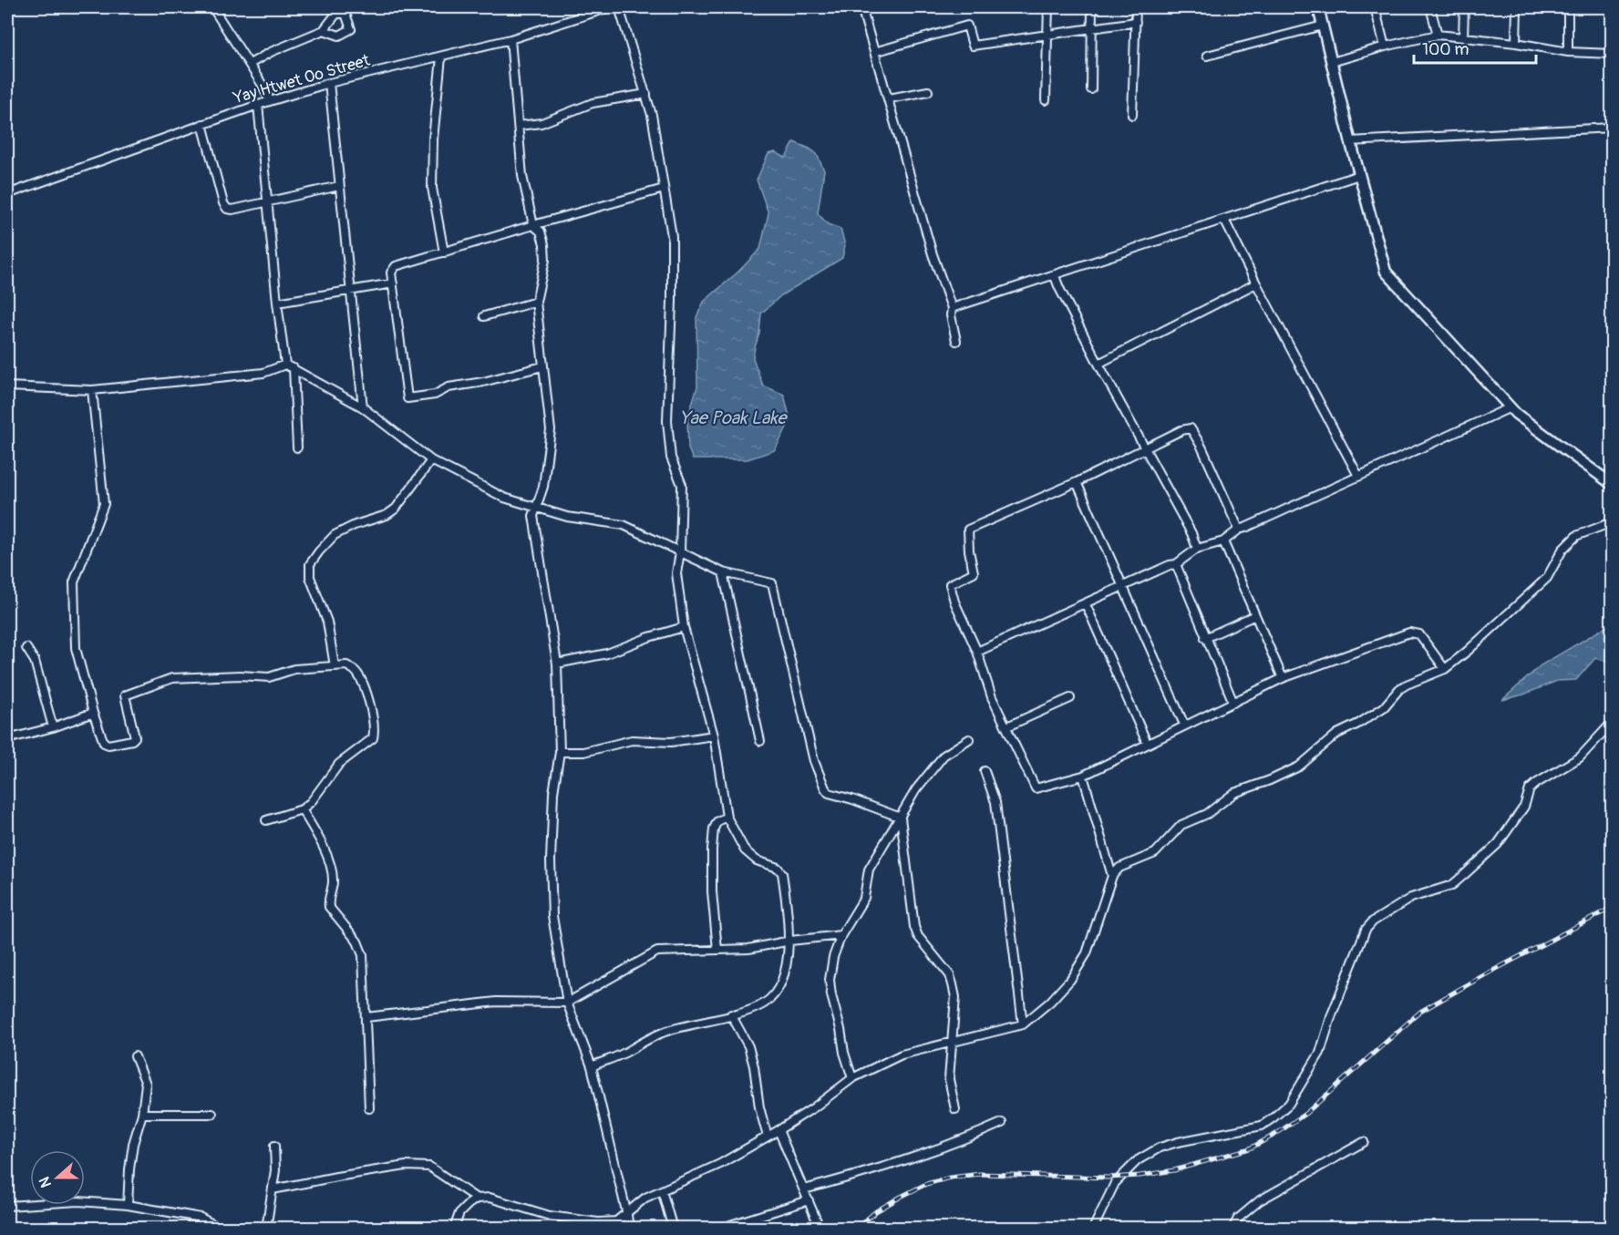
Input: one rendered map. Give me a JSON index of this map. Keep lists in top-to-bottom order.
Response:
{
  "streets": {
    "street": ["Yay Htwet Oo Street"]
  },
  "water": ["Yae Poak Lake"],
  "scale_bar": "100 m",
  "north": "left"
}
